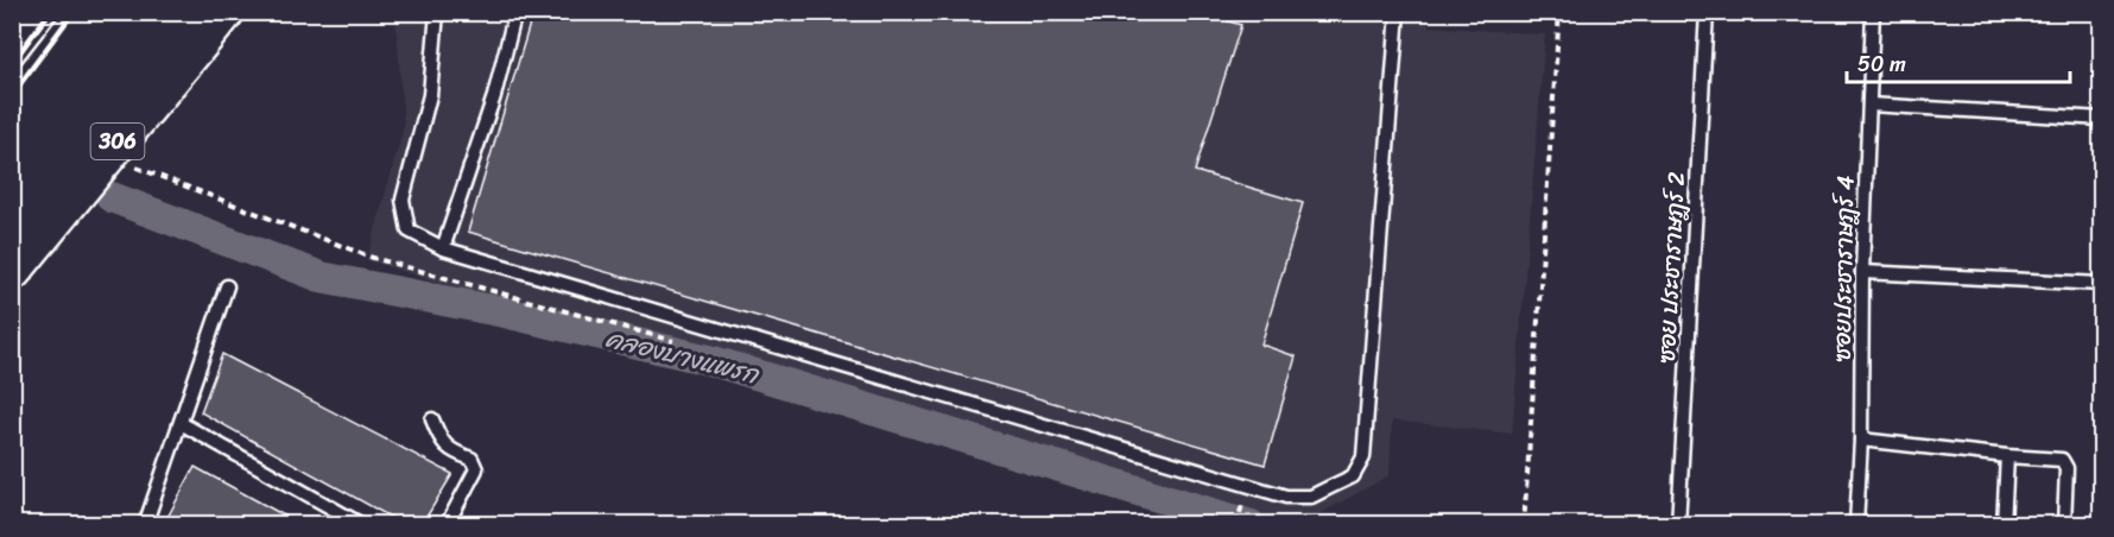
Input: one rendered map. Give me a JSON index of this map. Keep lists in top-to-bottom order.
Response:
{
  "streets": {
    "main road": ["306"],
    "lane": ["ซอย ประชาราษฎร์ 2", "ซอยประชาราษฎร์ 4"]
  },
  "water": ["คลองบางแพรก"],
  "scale_bar": "50 m"
}
